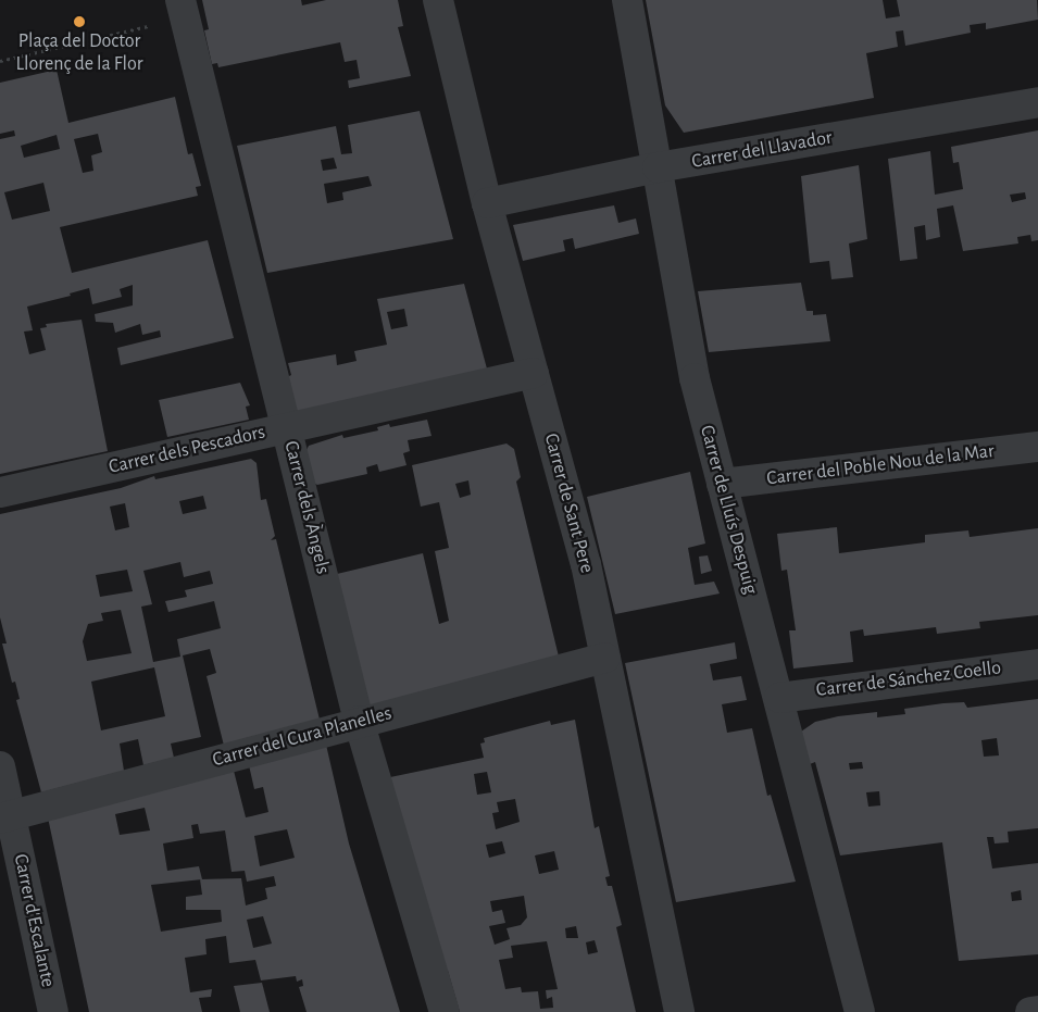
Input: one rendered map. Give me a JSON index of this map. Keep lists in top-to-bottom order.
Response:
{
  "streets": {
    "street": [
      "Carrer del Llavador",
      "Carrer dels Pescadors",
      "Carrer del Poble Nou de la Mar",
      "Carrer de Sant Pere",
      "Carrer dels Àngels",
      "Carrer de Lluís Despuig",
      "Carrer de Sánchez Coello",
      "Carrer del Cura Planelles",
      "Carrer d'Escalante"
    ]
  },
  "crossings": [
    ["Carrer del Llavador", "Carrer de Sant Pere"],
    ["Carrer del Llavador", "Carrer de Lluís Despuig"],
    ["Carrer dels Pescadors", "Carrer de Sant Pere"],
    ["Carrer dels Pescadors", "Carrer dels Àngels"],
    ["Carrer del Poble Nou de la Mar", "Carrer de Lluís Despuig"],
    ["Carrer de Sant Pere", "Carrer del Cura Planelles"],
    ["Carrer dels Àngels", "Carrer del Cura Planelles"],
    ["Carrer de Lluís Despuig", "Carrer de Sánchez Coello"],
    ["Carrer del Cura Planelles", "Carrer d'Escalante"]
  ],
  "places": ["Plaça del Doctor Llorenç de la Flor"]
}
